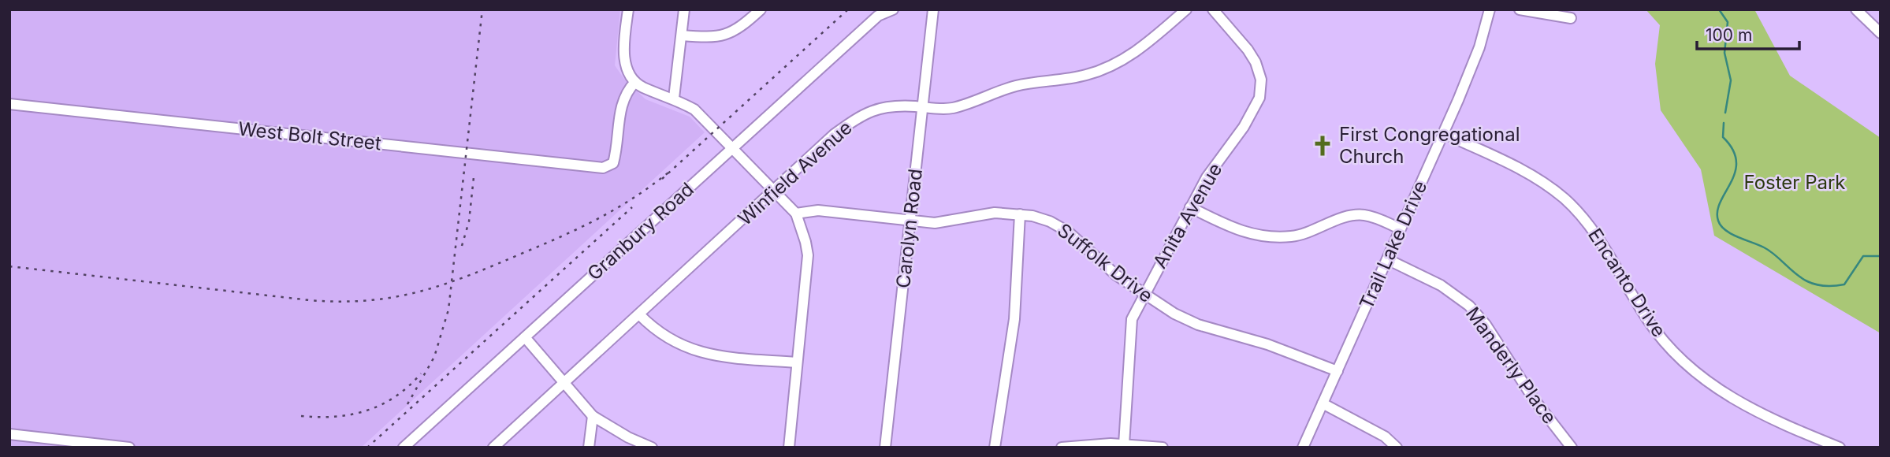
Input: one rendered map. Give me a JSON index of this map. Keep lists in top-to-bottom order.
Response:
{
  "streets": {
    "street": [
      "West Bolt Street",
      "Winfield Avenue",
      "Anita Avenue",
      "Carolyn Road",
      "Granbury Road",
      "Trail Lake Drive",
      "Suffolk Drive",
      "Encanto Drive",
      "Manderly Place"
    ]
  },
  "crossings": [
    ["Winfield Avenue", "Carolyn Road"],
    ["Anita Avenue", "Suffolk Drive"],
    ["Carolyn Road", "Suffolk Drive"],
    ["Trail Lake Drive", "Suffolk Drive"],
    ["Trail Lake Drive", "Encanto Drive"],
    ["Trail Lake Drive", "Manderly Place"]
  ],
  "parks": ["Foster Park"],
  "places": {
    "church": ["First Congregational Church"]
  },
  "scale_bar": "100 m"
}
